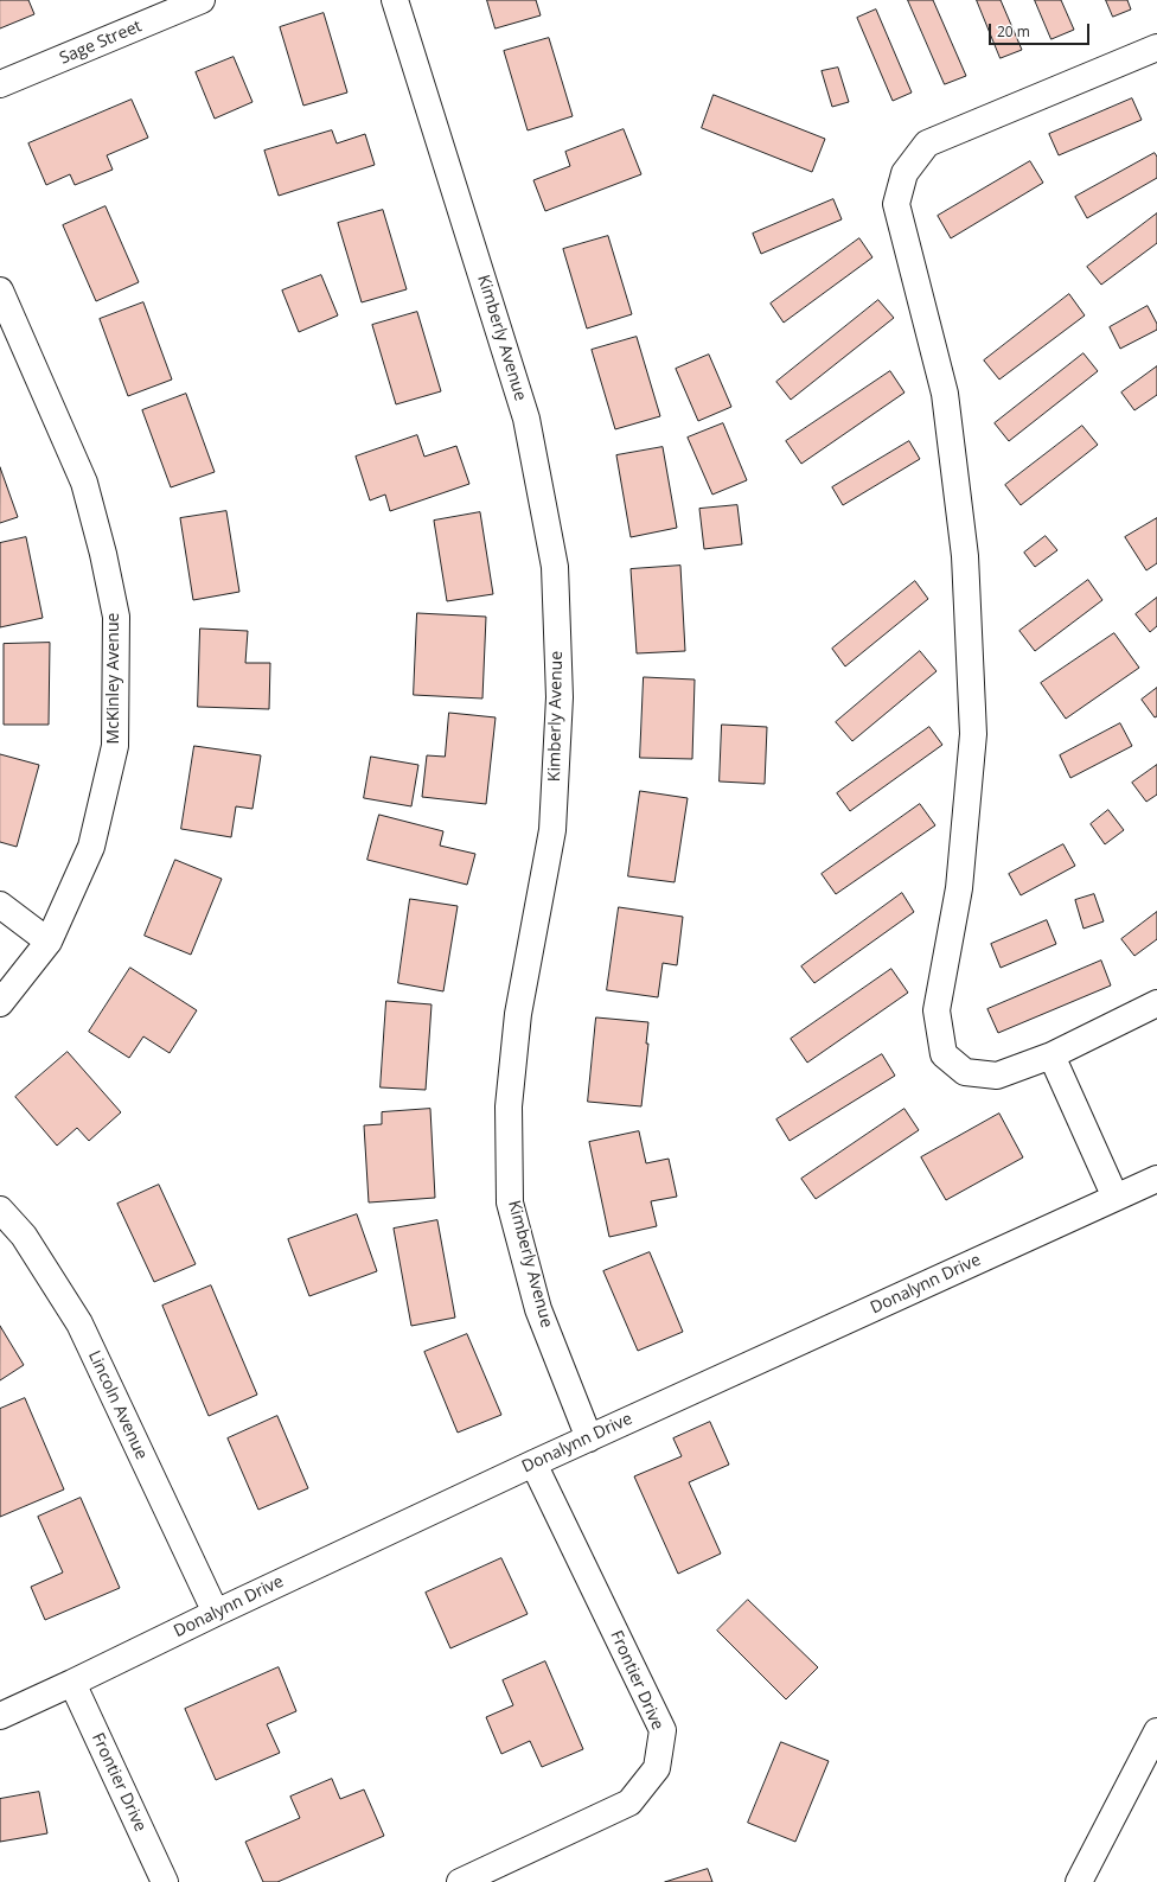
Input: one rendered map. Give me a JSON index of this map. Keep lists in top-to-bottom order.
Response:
{
  "streets": {
    "street": [
      "Sage Street",
      "Kimberly Avenue",
      "McKinley Avenue",
      "Donalynn Drive",
      "Lincoln Avenue",
      "Frontier Drive"
    ]
  },
  "crossings": [
    ["Kimberly Avenue", "Donalynn Drive"],
    ["Donalynn Drive", "Lincoln Avenue"],
    ["Donalynn Drive", "Frontier Drive"]
  ],
  "scale_bar": "20 m"
}
